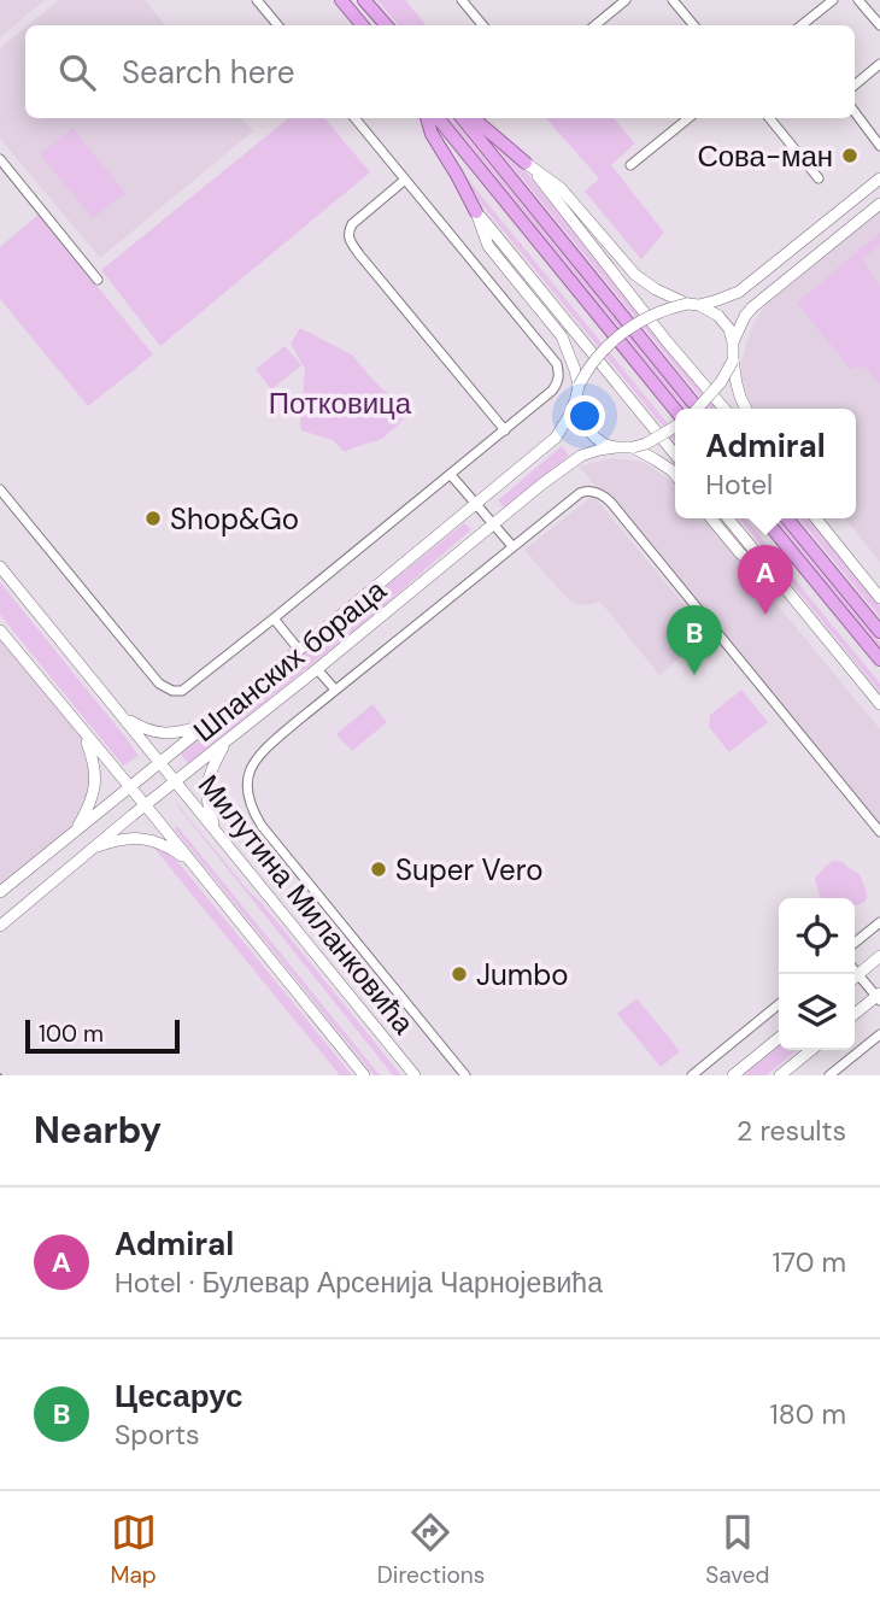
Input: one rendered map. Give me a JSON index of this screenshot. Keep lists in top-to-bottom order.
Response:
{
  "streets": {
    "street": ["Шпанских бораца", "Милутина Миланковића"]
  },
  "crossings": [
    ["Шпанских бораца", "Милутина Миланковића"]
  ],
  "parks": ["Потковица"],
  "places": [
    "Сова-ман",
    "Shop&Go",
    "Super Vero",
    "Jumbo"
  ],
  "scale_bar": "100 m",
  "page": {
    "search": "Search here",
    "popup": ["Admiral", "Hotel"],
    "pins": ["A", "B"],
    "scale": "100 m",
    "heading": ["Nearby", "2 results"],
    "list": [
      {
        "mark": "A",
        "name": "Admiral",
        "note": "Hotel · Булевар Арсенија Чарнојевића",
        "value": "170 m"
      },
      {
        "mark": "B",
        "name": "Цесарус",
        "note": "Sports",
        "value": "180 m"
      }
    ],
    "nav": ["Map", "Directions", "Saved"]
  }
}
